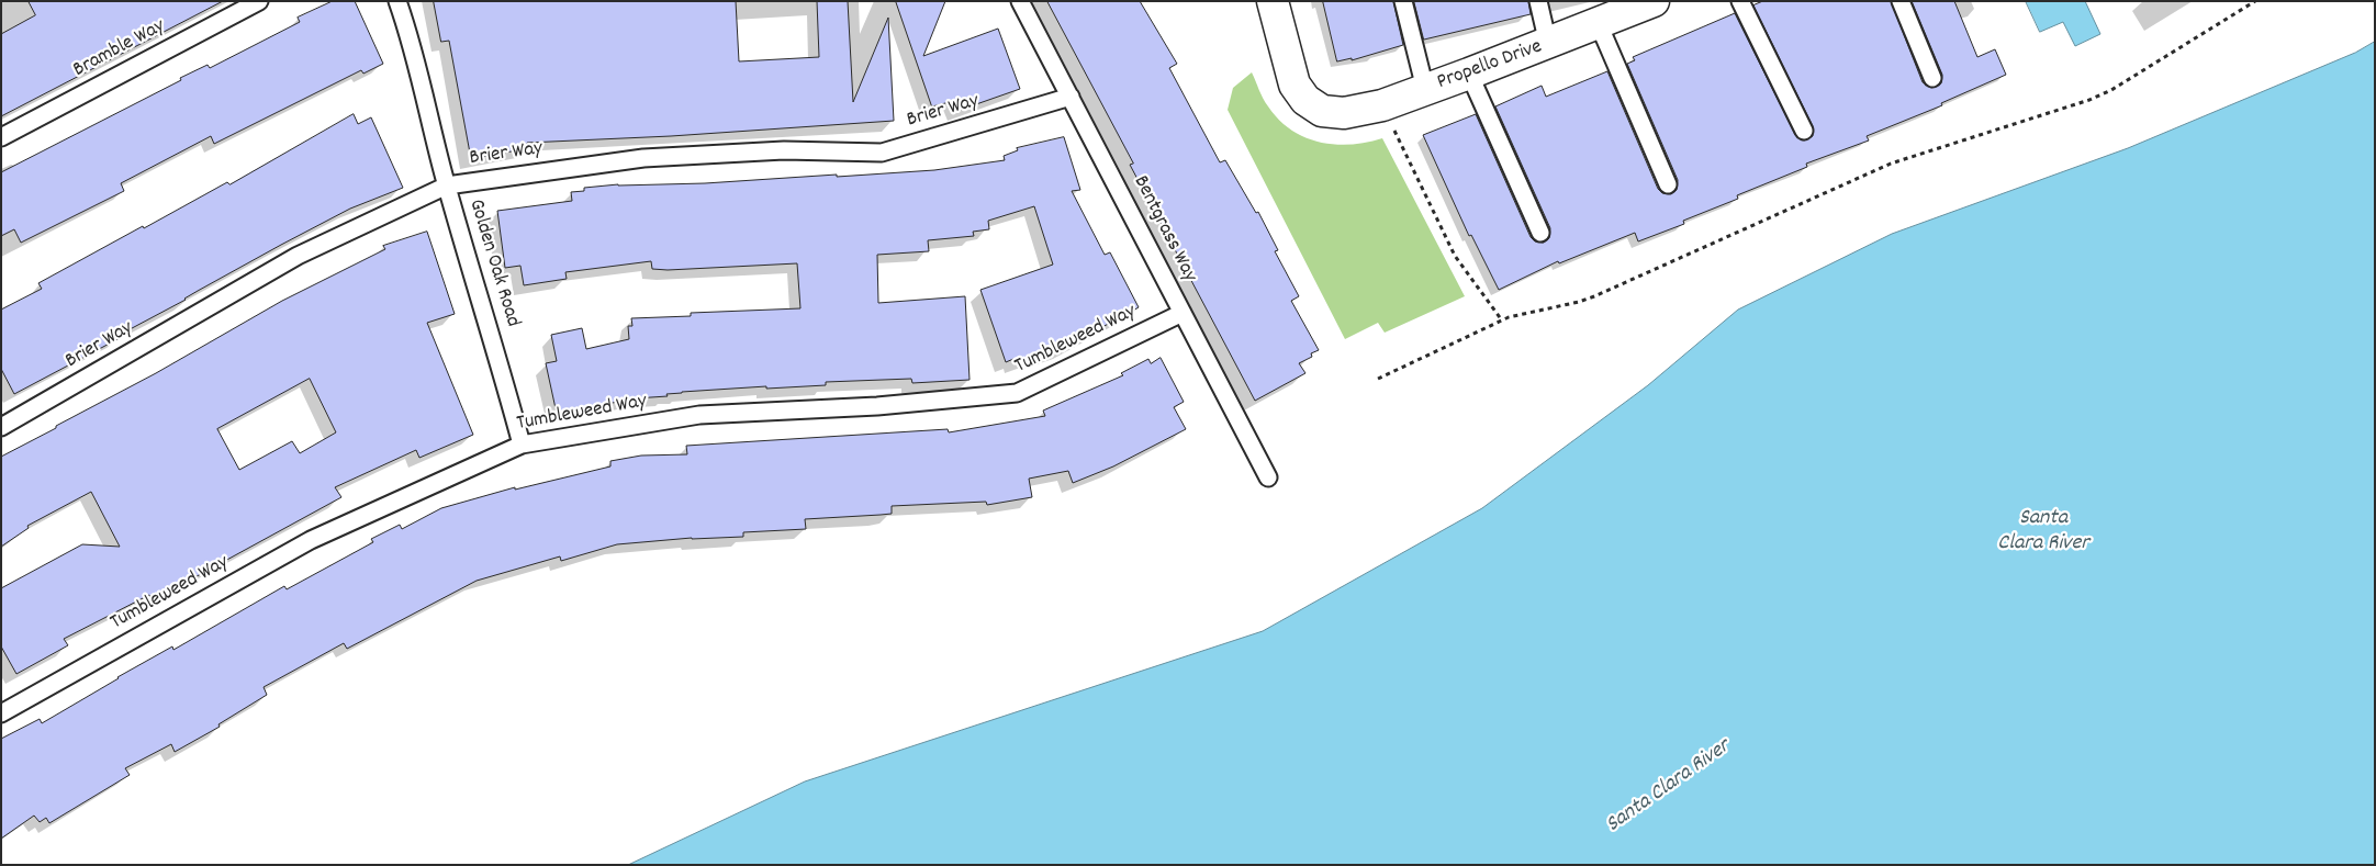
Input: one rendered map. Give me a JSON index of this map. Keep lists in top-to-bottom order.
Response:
{
  "streets": {
    "street": ["Propello Drive"],
    "lane": [
      "Bramble Way",
      "Brier Way",
      "Bentgrass Way",
      "Golden Oak Road",
      "Tumbleweed Way"
    ]
  },
  "crossings": [
    ["Brier Way", "Bentgrass Way"],
    ["Brier Way", "Golden Oak Road"],
    ["Bentgrass Way", "Tumbleweed Way"],
    ["Golden Oak Road", "Tumbleweed Way"]
  ],
  "water": ["Santa Clara River"]
}
